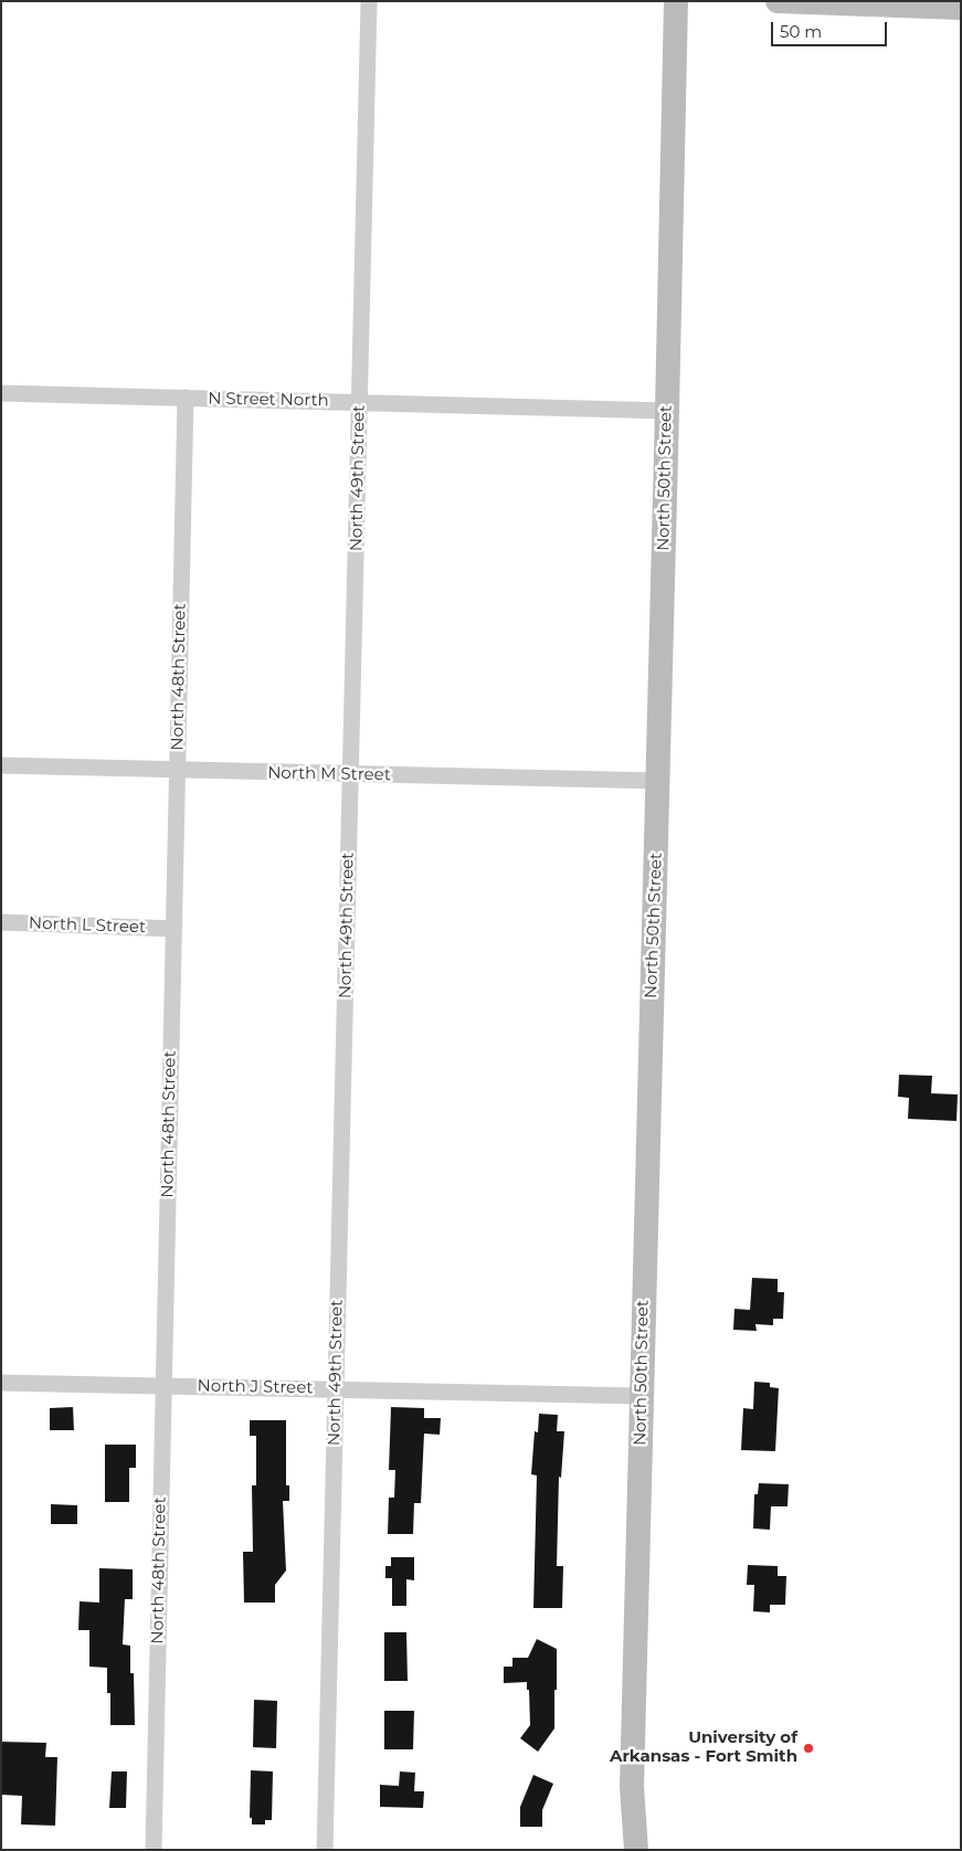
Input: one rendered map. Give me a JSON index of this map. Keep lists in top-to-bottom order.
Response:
{
  "streets": {
    "street": [
      "N Street North",
      "North 49th Street",
      "North 50th Street",
      "North 48th Street",
      "North M Street",
      "North L Street",
      "North J Street"
    ]
  },
  "crossings": [
    ["N Street North", "North 49th Street"],
    ["N Street North", "North 50th Street"],
    ["N Street North", "North 48th Street"],
    ["North 49th Street", "North M Street"],
    ["North 49th Street", "North J Street"],
    ["North 50th Street", "North M Street"],
    ["North 50th Street", "North J Street"],
    ["North 48th Street", "North M Street"],
    ["North 48th Street", "North L Street"],
    ["North 48th Street", "North J Street"]
  ],
  "places": ["University of Arkansas - Fort Smith"],
  "scale_bar": "50 m"
}
